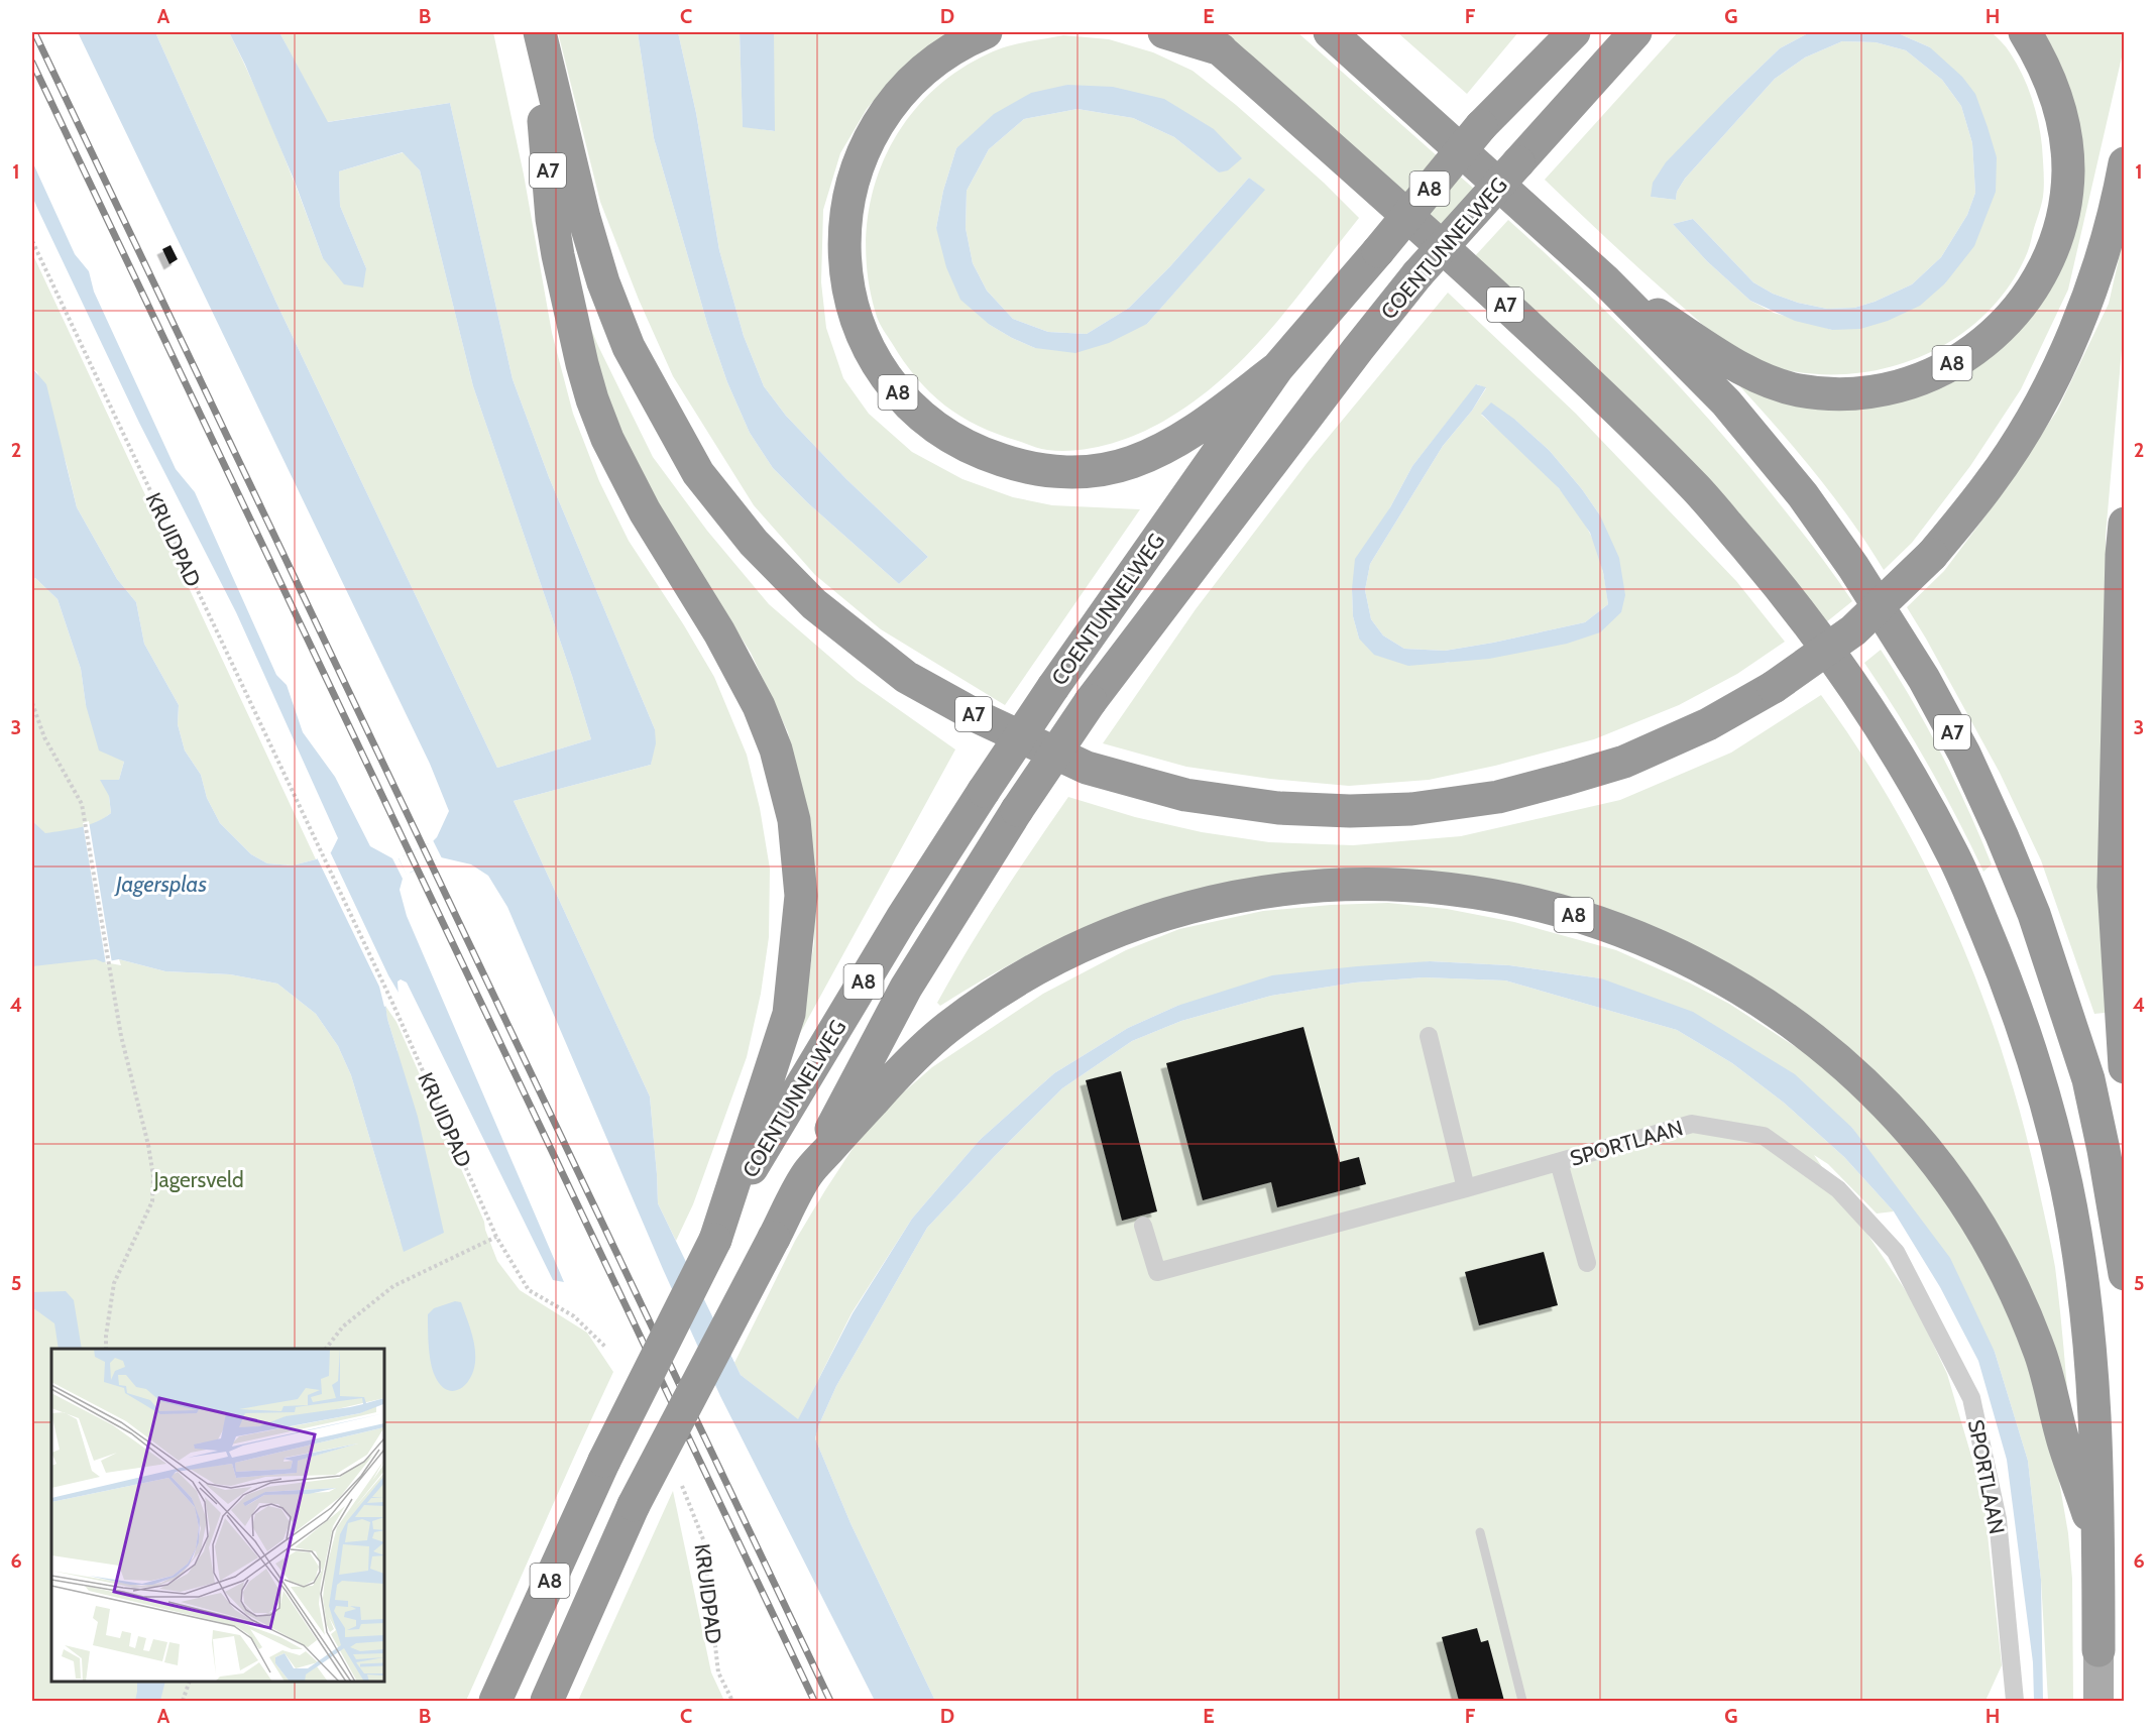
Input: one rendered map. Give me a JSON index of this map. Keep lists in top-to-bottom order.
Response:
{
  "streets": {
    "highway": ["A7", "A8", "COENTUNNELWEG"],
    "street": ["SPORTLAAN"],
    "path": ["KRUIDPAD"]
  },
  "crossings": [
    ["A7", "A8"],
    ["A7", "COENTUNNELWEG"],
    ["A8", "COENTUNNELWEG"]
  ],
  "water": ["Jagersplas"],
  "parks": ["Jagersveld"],
  "grid": {
    "columns": [
      "A",
      "B",
      "C",
      "D",
      "E",
      "F",
      "G",
      "H"
    ],
    "rows": [
      "1",
      "2",
      "3",
      "4",
      "5",
      "6"
    ]
  }
}
